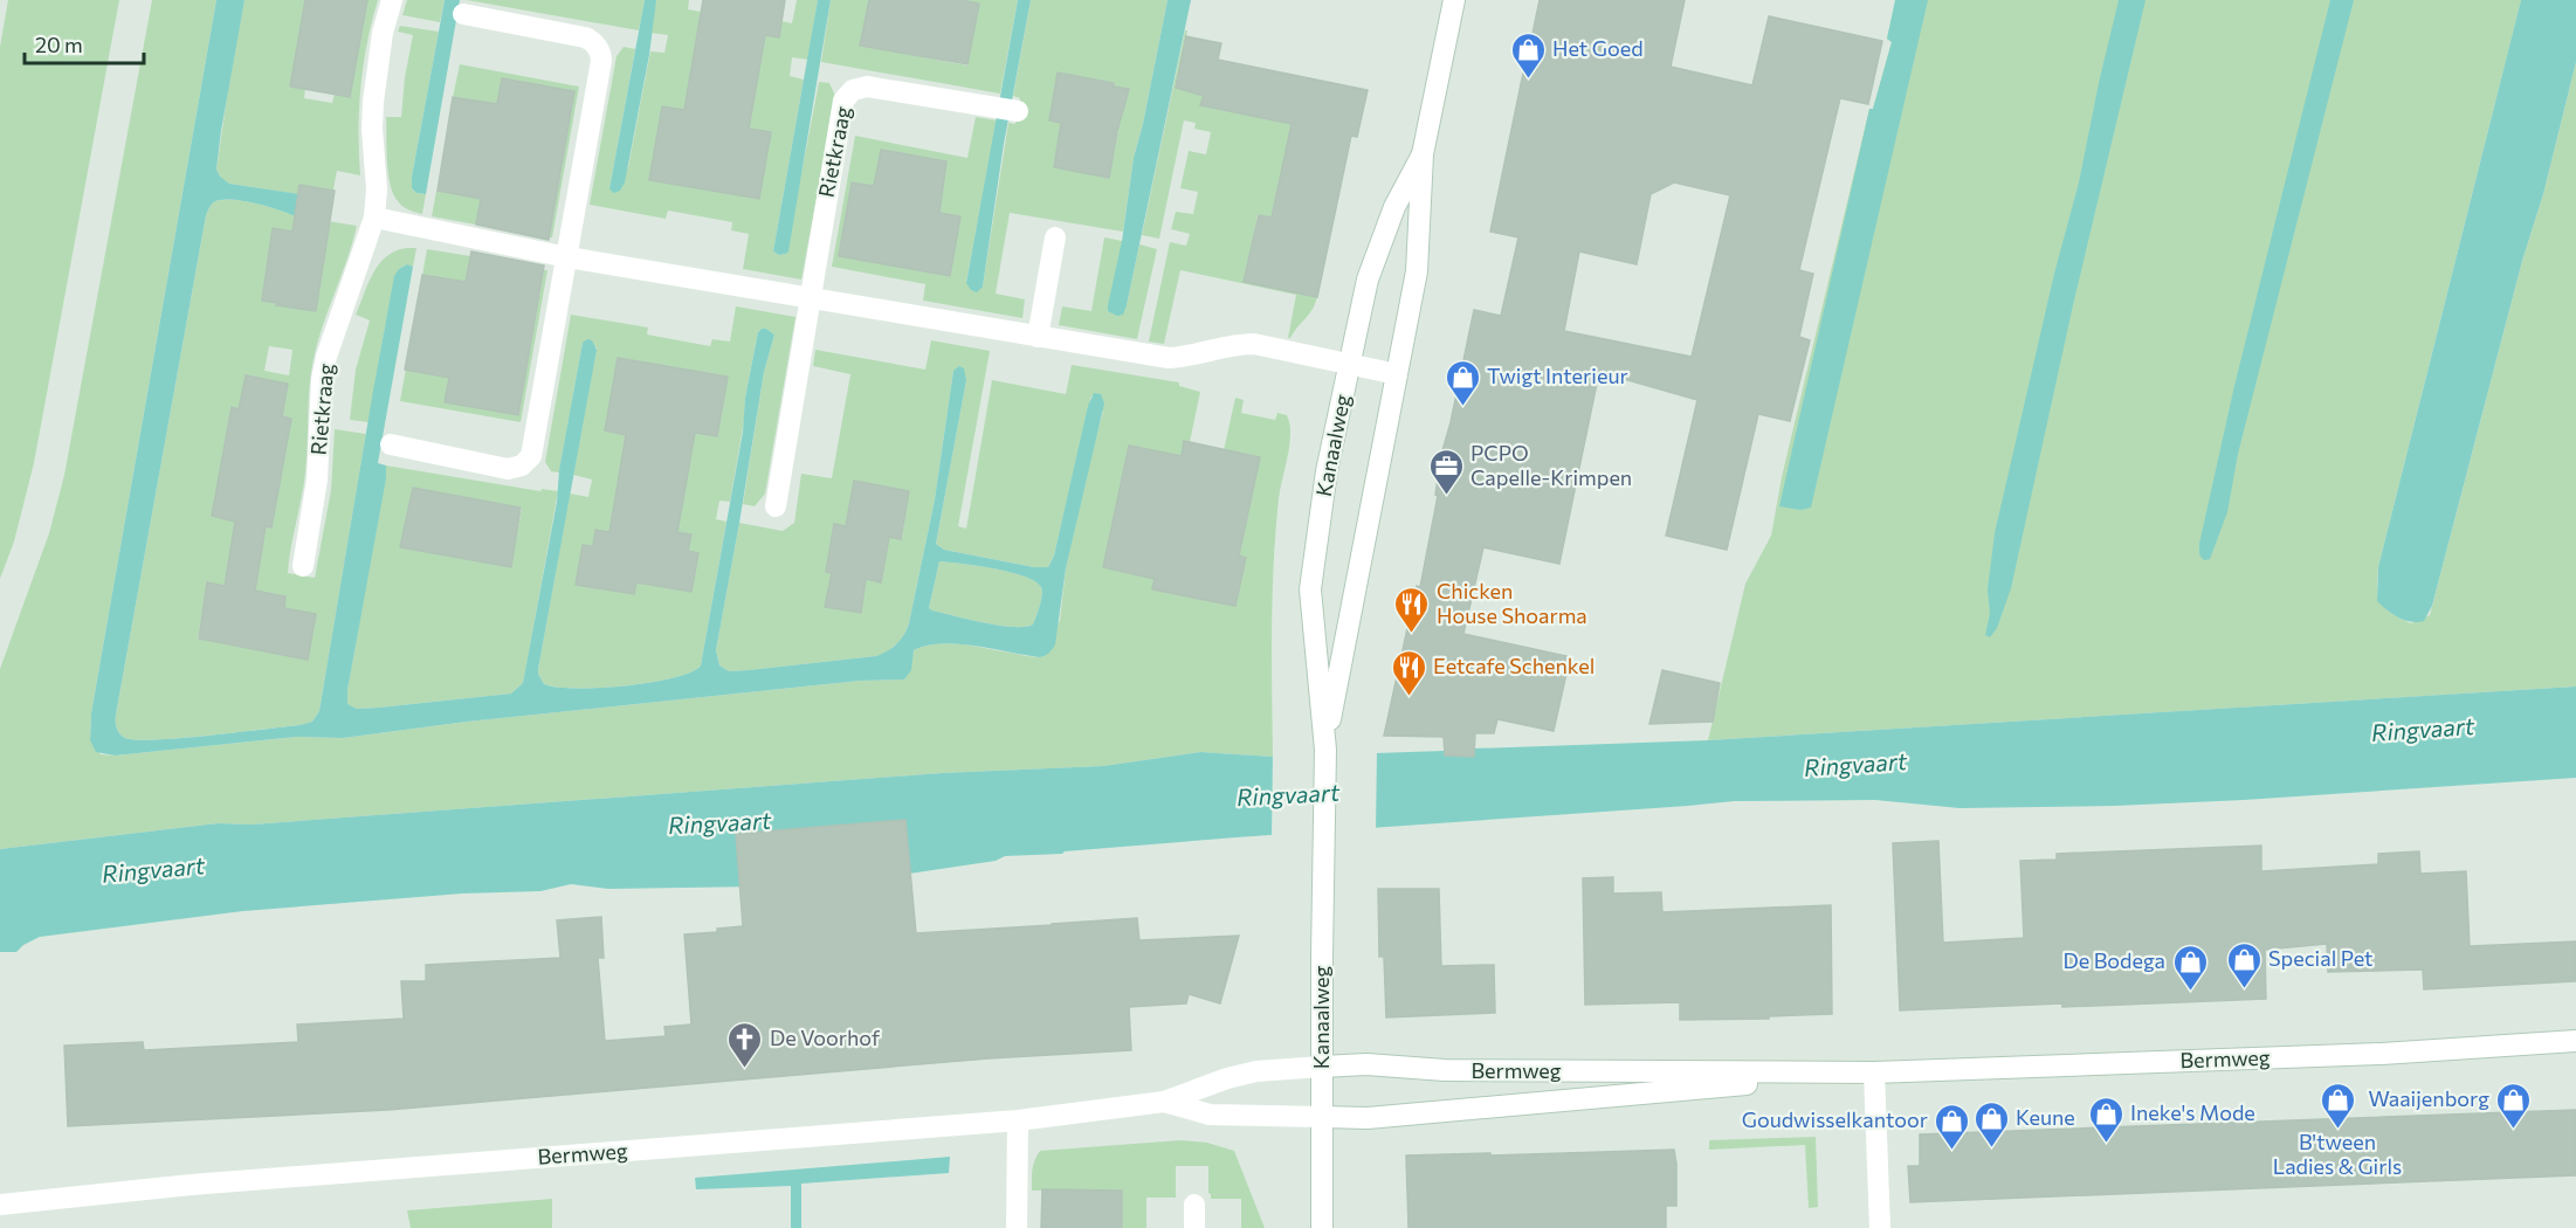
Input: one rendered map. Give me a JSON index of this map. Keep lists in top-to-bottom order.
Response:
{
  "streets": {
    "street": ["Rietkraag", "Kanaalweg", "Bermweg"]
  },
  "crossings": [
    ["Kanaalweg", "Bermweg"]
  ],
  "water": ["Ringvaart"],
  "places": {
    "shop": [
      "Het Goed",
      "Twigt Interieur",
      "Special Pet",
      "De Bodega",
      "B'tween Ladies & Girls",
      "Waaijenborg",
      "Ineke's Mode",
      "Keune",
      "Goudwisselkantoor"
    ],
    "office": ["PCPO Capelle-Krimpen"],
    "restaurant": ["Chicken House Shoarma", "Eetcafe Schenkel"],
    "church": ["De Voorhof"]
  },
  "scale_bar": "20 m"
}
